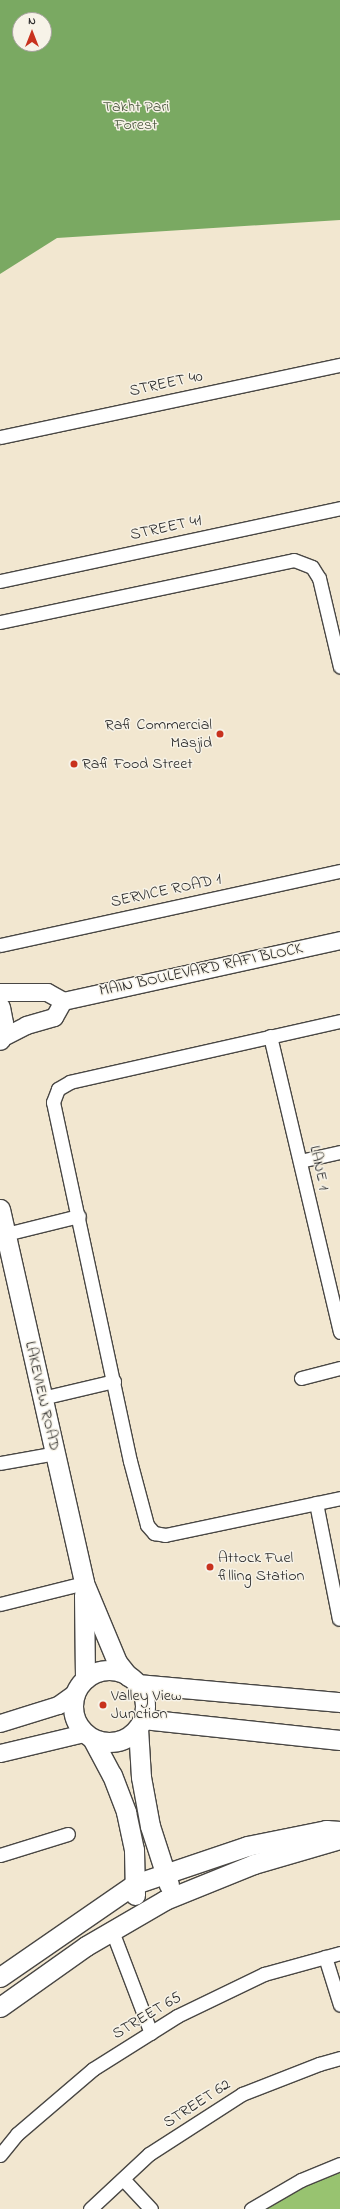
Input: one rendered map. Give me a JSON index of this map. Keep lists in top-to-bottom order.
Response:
{
  "streets": {
    "main road": ["LAKEVIEW ROAD"],
    "street": [
      "STREET 40",
      "STREET 41",
      "SERVICE ROAD 1",
      "MAIN BOULEVARD RAFI BLOCK",
      "LANE 1",
      "STREET 65",
      "STREET 62"
    ]
  },
  "parks": ["Takht Pari Forest"],
  "places": [
    "Rafi Commercial Masjid",
    "Rafi Food Street",
    "Attock Fuel filling Station",
    "Valley View Junction"
  ],
  "north": "top"
}
